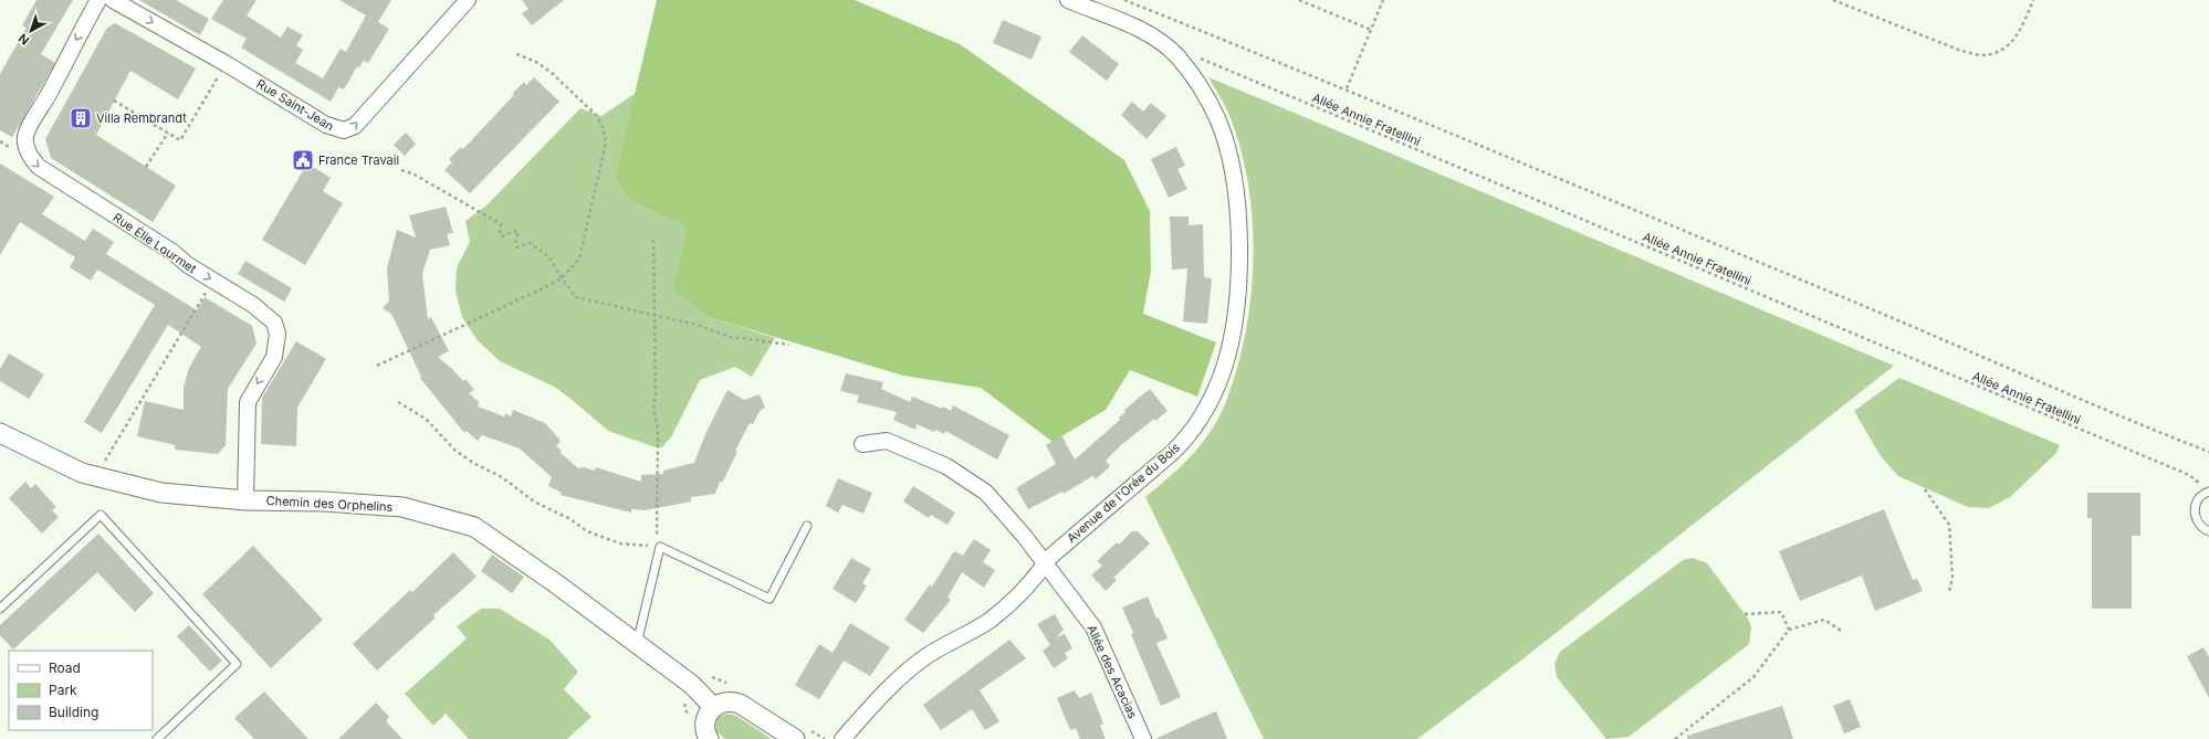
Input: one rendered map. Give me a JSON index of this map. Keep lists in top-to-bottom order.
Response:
{
  "streets": {
    "street": [
      "Rue Saint-Jean",
      "Rue Élie Lourmet",
      "Avenue de l'Orée du Bois",
      "Chemin des Orphelins",
      "Allée des Acacias"
    ],
    "path": ["Allée Annie Fratellini"]
  },
  "crossings": [
    ["Allée Annie Fratellini", "Avenue de l'Orée du Bois"],
    ["Rue Élie Lourmet", "Chemin des Orphelins"],
    ["Avenue de l'Orée du Bois", "Allée des Acacias"]
  ],
  "places": {
    "building": ["Villa Rembrandt"],
    "public building": ["France Travail"]
  },
  "legend": ["Road", "Park", "Building"],
  "north": "bottom left"
}
